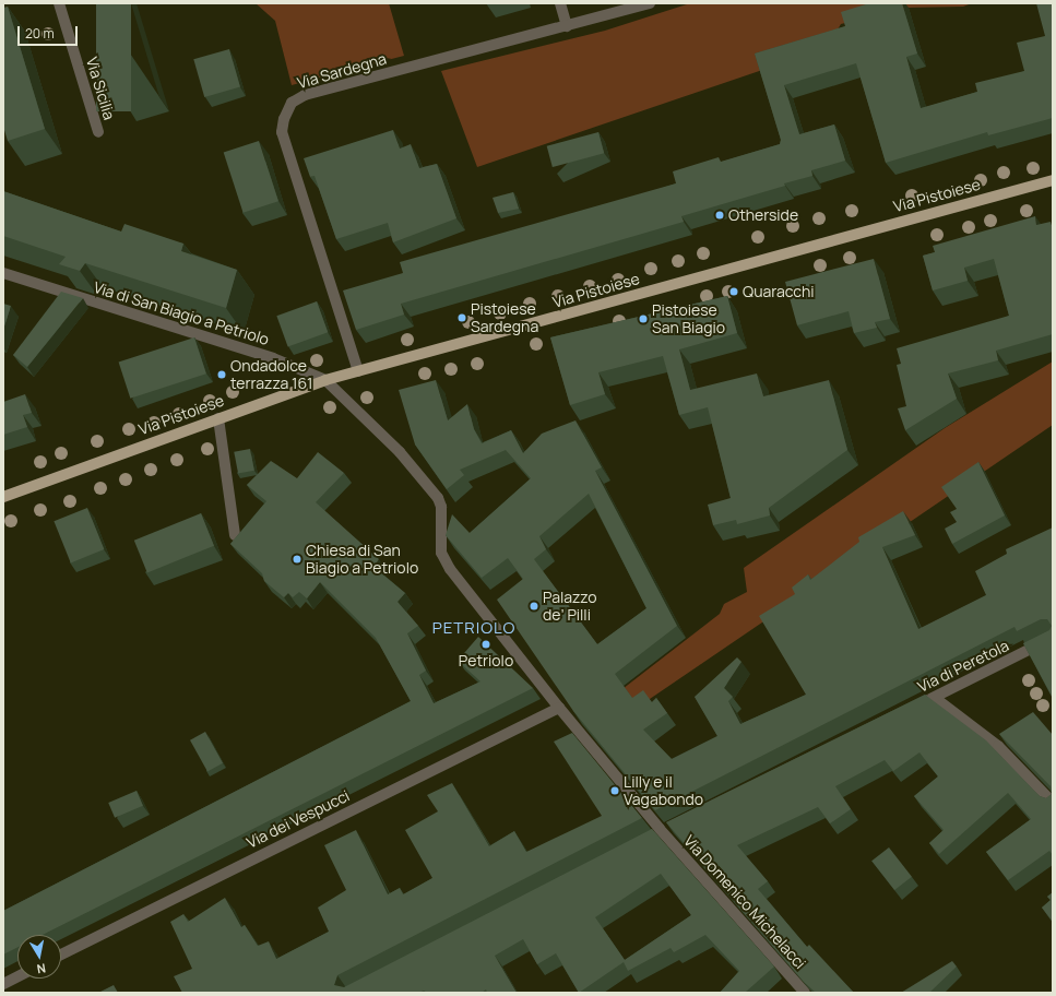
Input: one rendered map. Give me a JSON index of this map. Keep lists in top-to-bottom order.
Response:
{
  "streets": {
    "main road": ["Via Pistoiese"],
    "street": [
      "Via Sardegna",
      "Via Sicilia",
      "Via di San Biagio a Petriolo",
      "Via di Peretola",
      "Via dei Vespucci",
      "Via Domenico Michelacci"
    ]
  },
  "crossings": [
    ["Via Sardegna", "Via Pistoiese"],
    ["Via Pistoiese", "Via di San Biagio a Petriolo"],
    ["Via di San Biagio a Petriolo", "Via dei Vespucci"],
    ["Via di San Biagio a Petriolo", "Via Domenico Michelacci"]
  ],
  "districts": ["PETRIOLO"],
  "places": [
    "Otherside",
    "Quaracchi",
    "Pistoiese Sardegna",
    "Pistoiese San Biagio",
    "Ondadolce terrazza 161",
    "Chiesa di San Biagio a Petriolo",
    "Palazzo de’ Pilli",
    "Petriolo",
    "Lilly e il Vagabondo"
  ],
  "scale_bar": "20 m",
  "north": "bottom"
}
